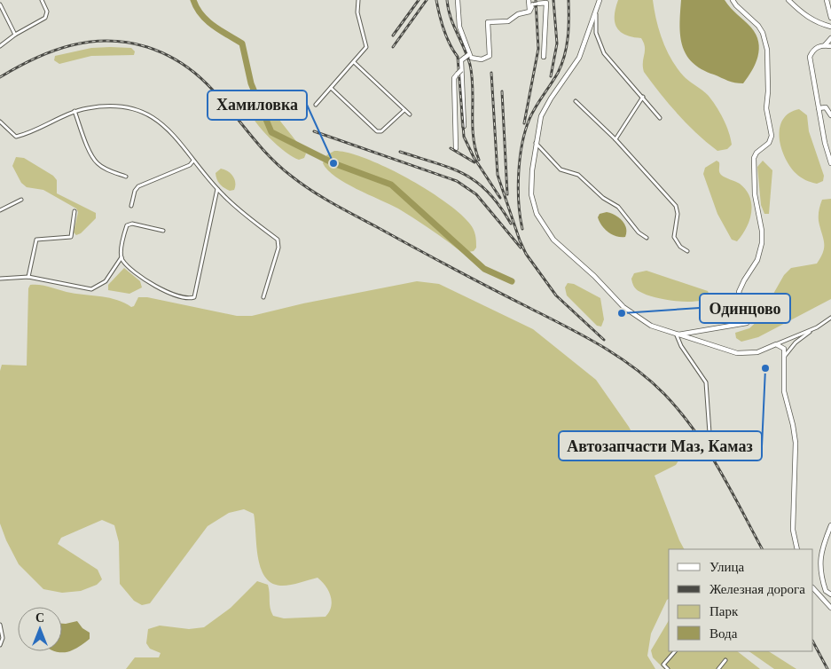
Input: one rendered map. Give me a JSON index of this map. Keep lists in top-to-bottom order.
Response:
{
  "places": ["Хамиловка", "Одинцово", "Автозапчасти Маз, Камаз"],
  "legend": [
    "Улица",
    "Железная дорога",
    "Парк",
    "Вода"
  ],
  "north": "top"
}
